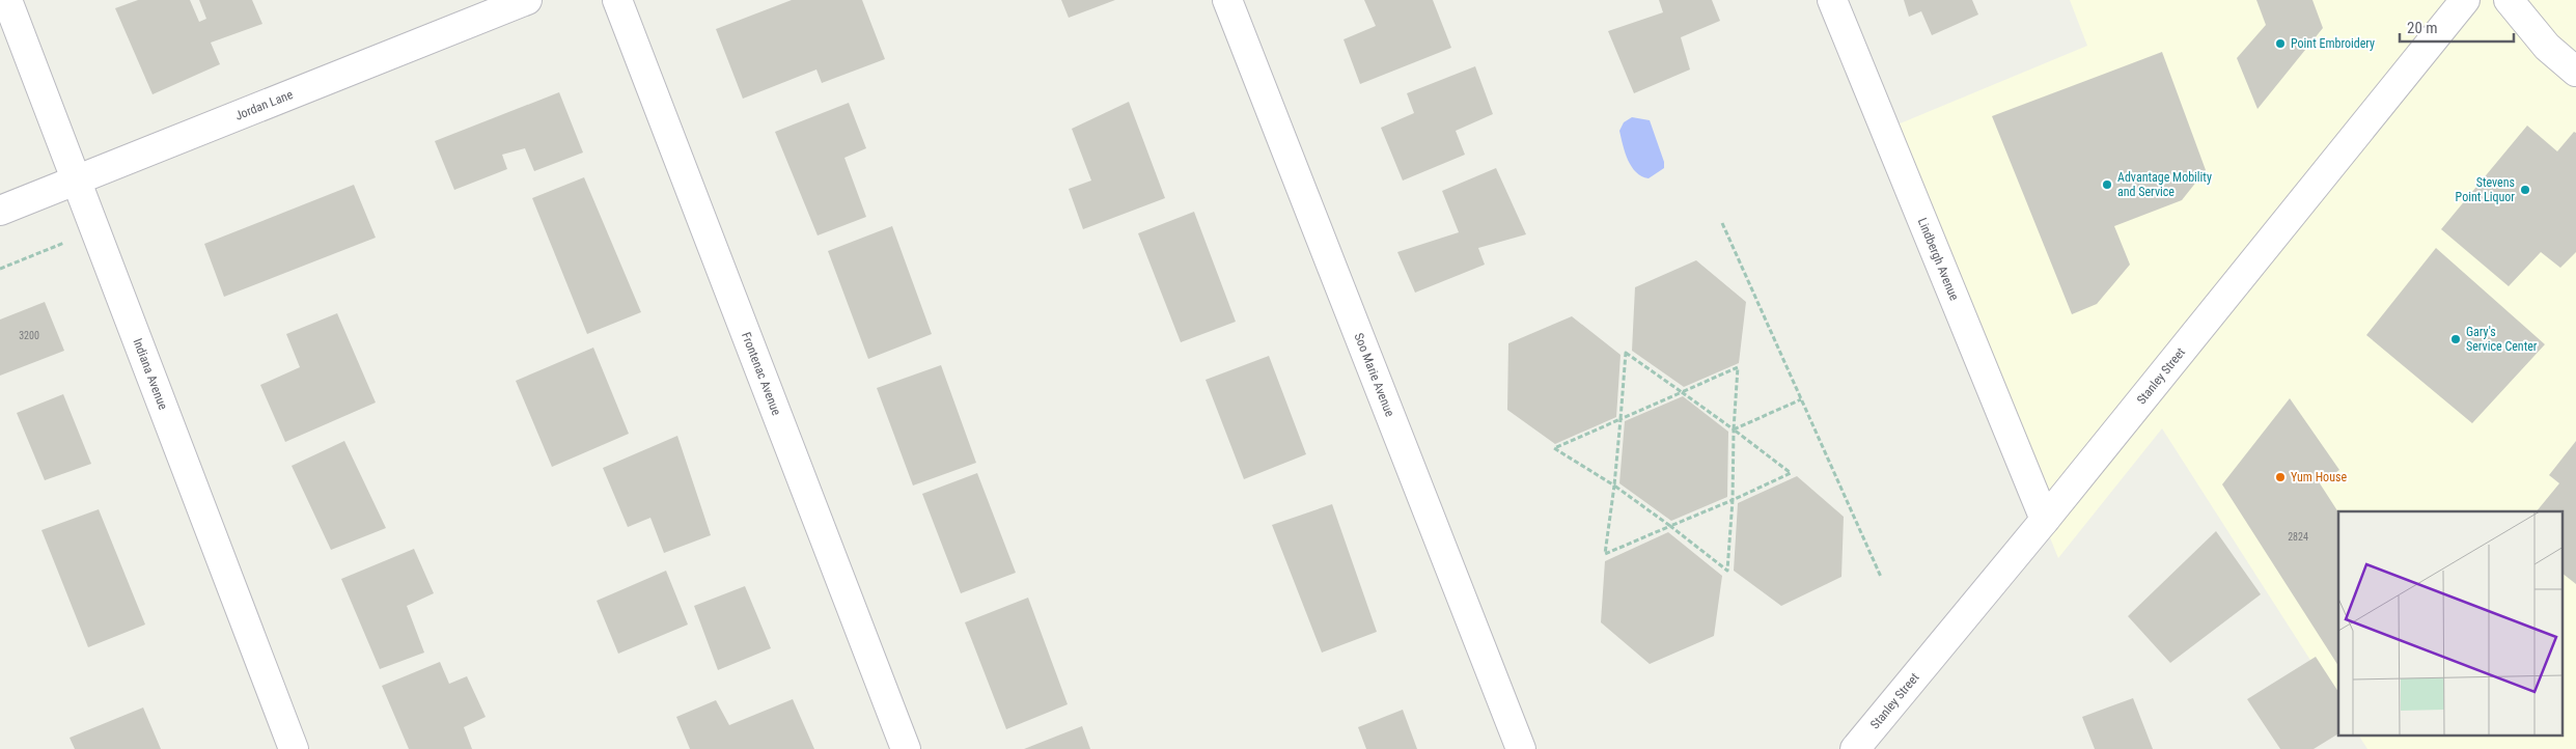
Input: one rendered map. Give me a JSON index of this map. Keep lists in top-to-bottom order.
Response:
{
  "streets": {
    "street": [
      "Jordan Lane",
      "Lindbergh Avenue",
      "Indiana Avenue",
      "Frontenac Avenue",
      "Soo Marie Avenue",
      "Stanley Street"
    ]
  },
  "crossings": [
    ["Jordan Lane", "Indiana Avenue"],
    ["Lindbergh Avenue", "Stanley Street"]
  ],
  "places": [
    "Point Embroidery",
    "Advantage Mobility and Service",
    "Stevens Point Liquor",
    "Gary's Service Center",
    "Yum House"
  ],
  "house_numbers": ["3200", "2824"],
  "scale_bar": "20 m"
}
